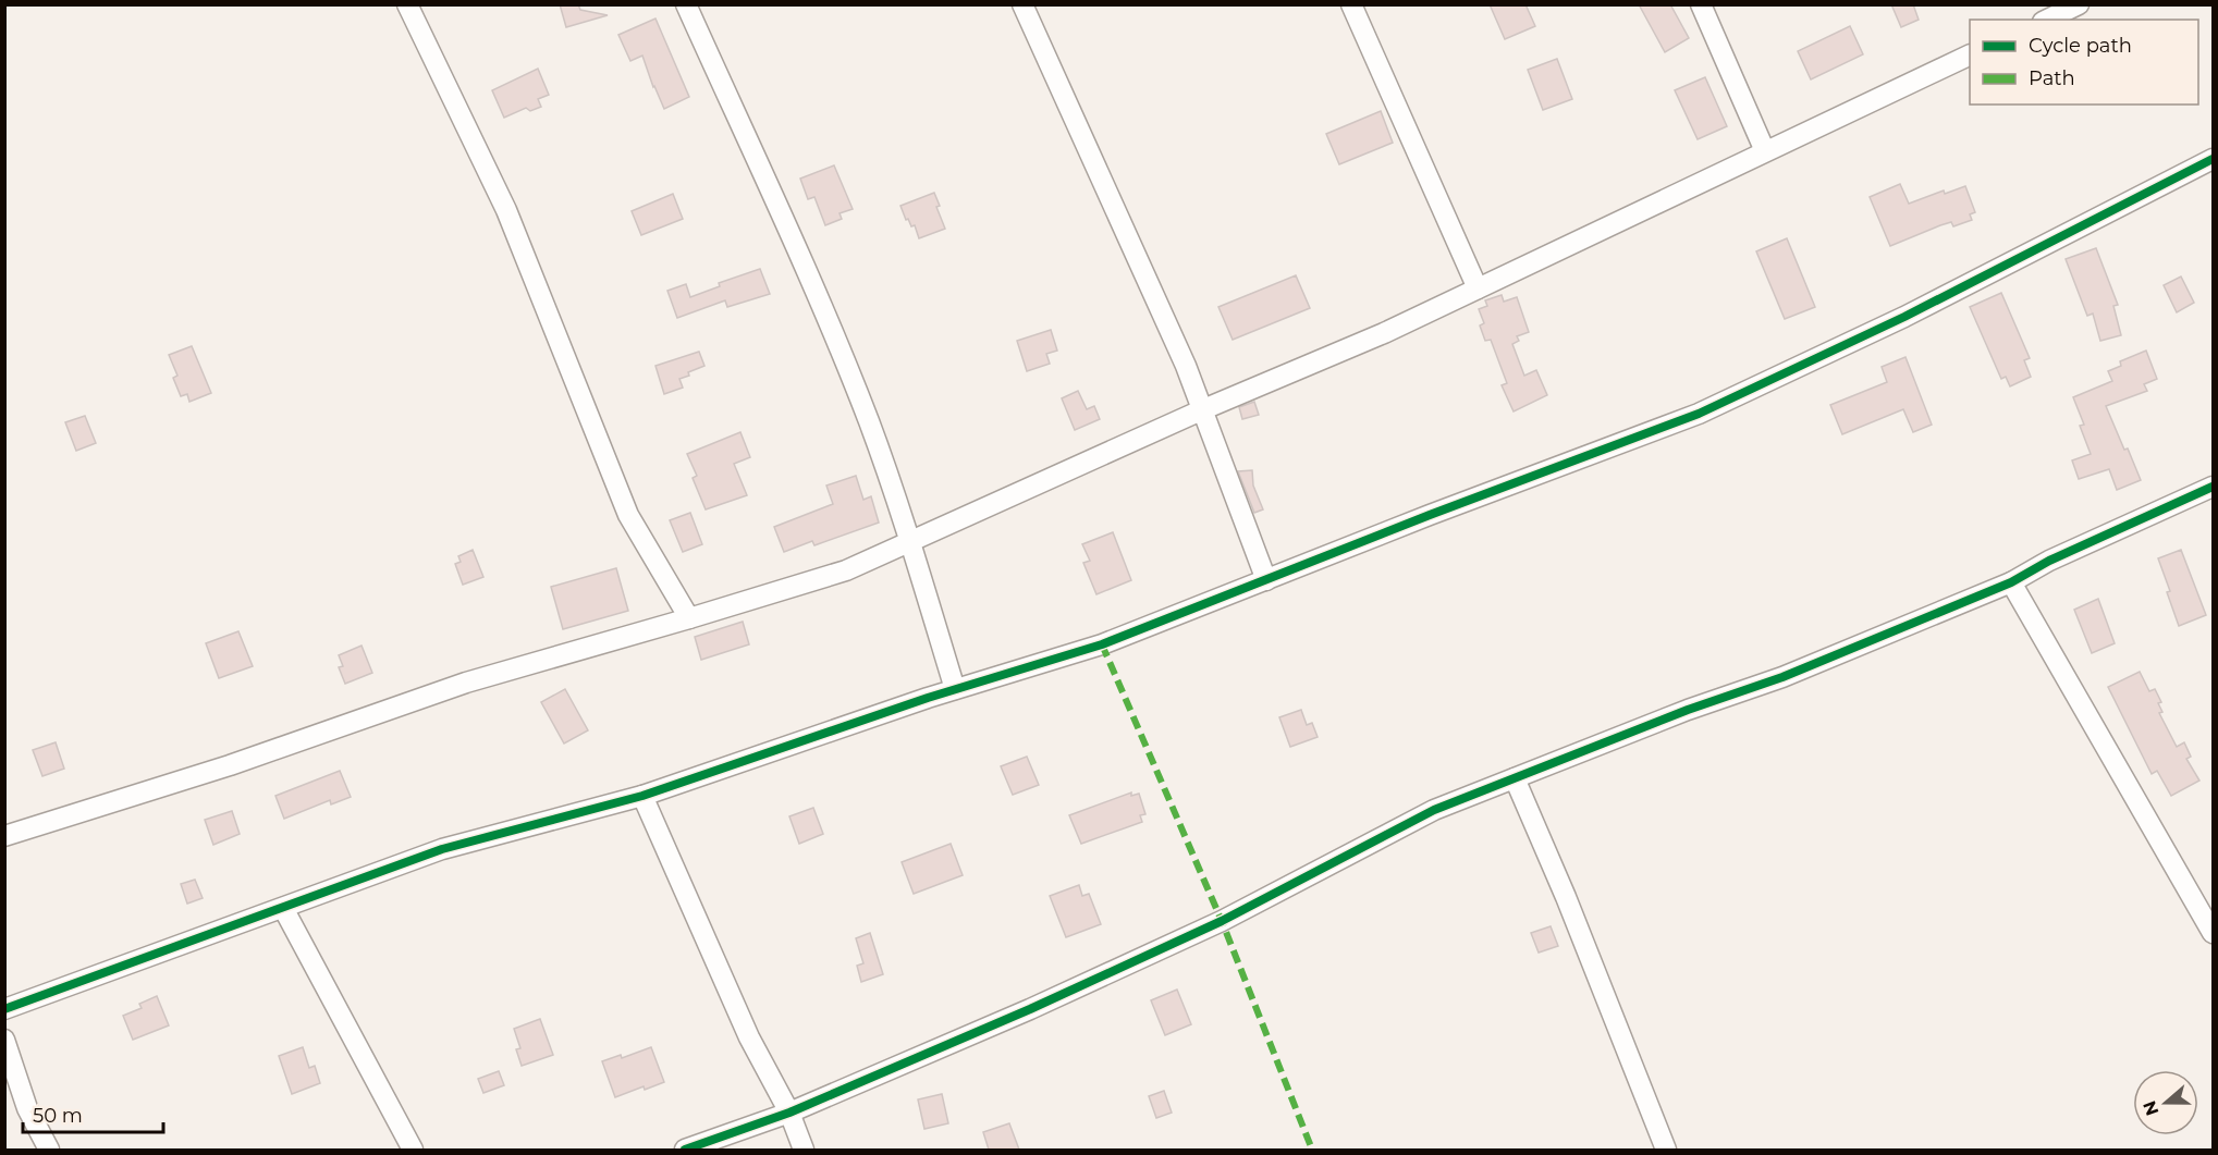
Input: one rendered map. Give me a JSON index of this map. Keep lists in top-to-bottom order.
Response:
{
  "legend": ["Cycle path", "Path"],
  "scale_bar": "50 m",
  "north": "left"
}
